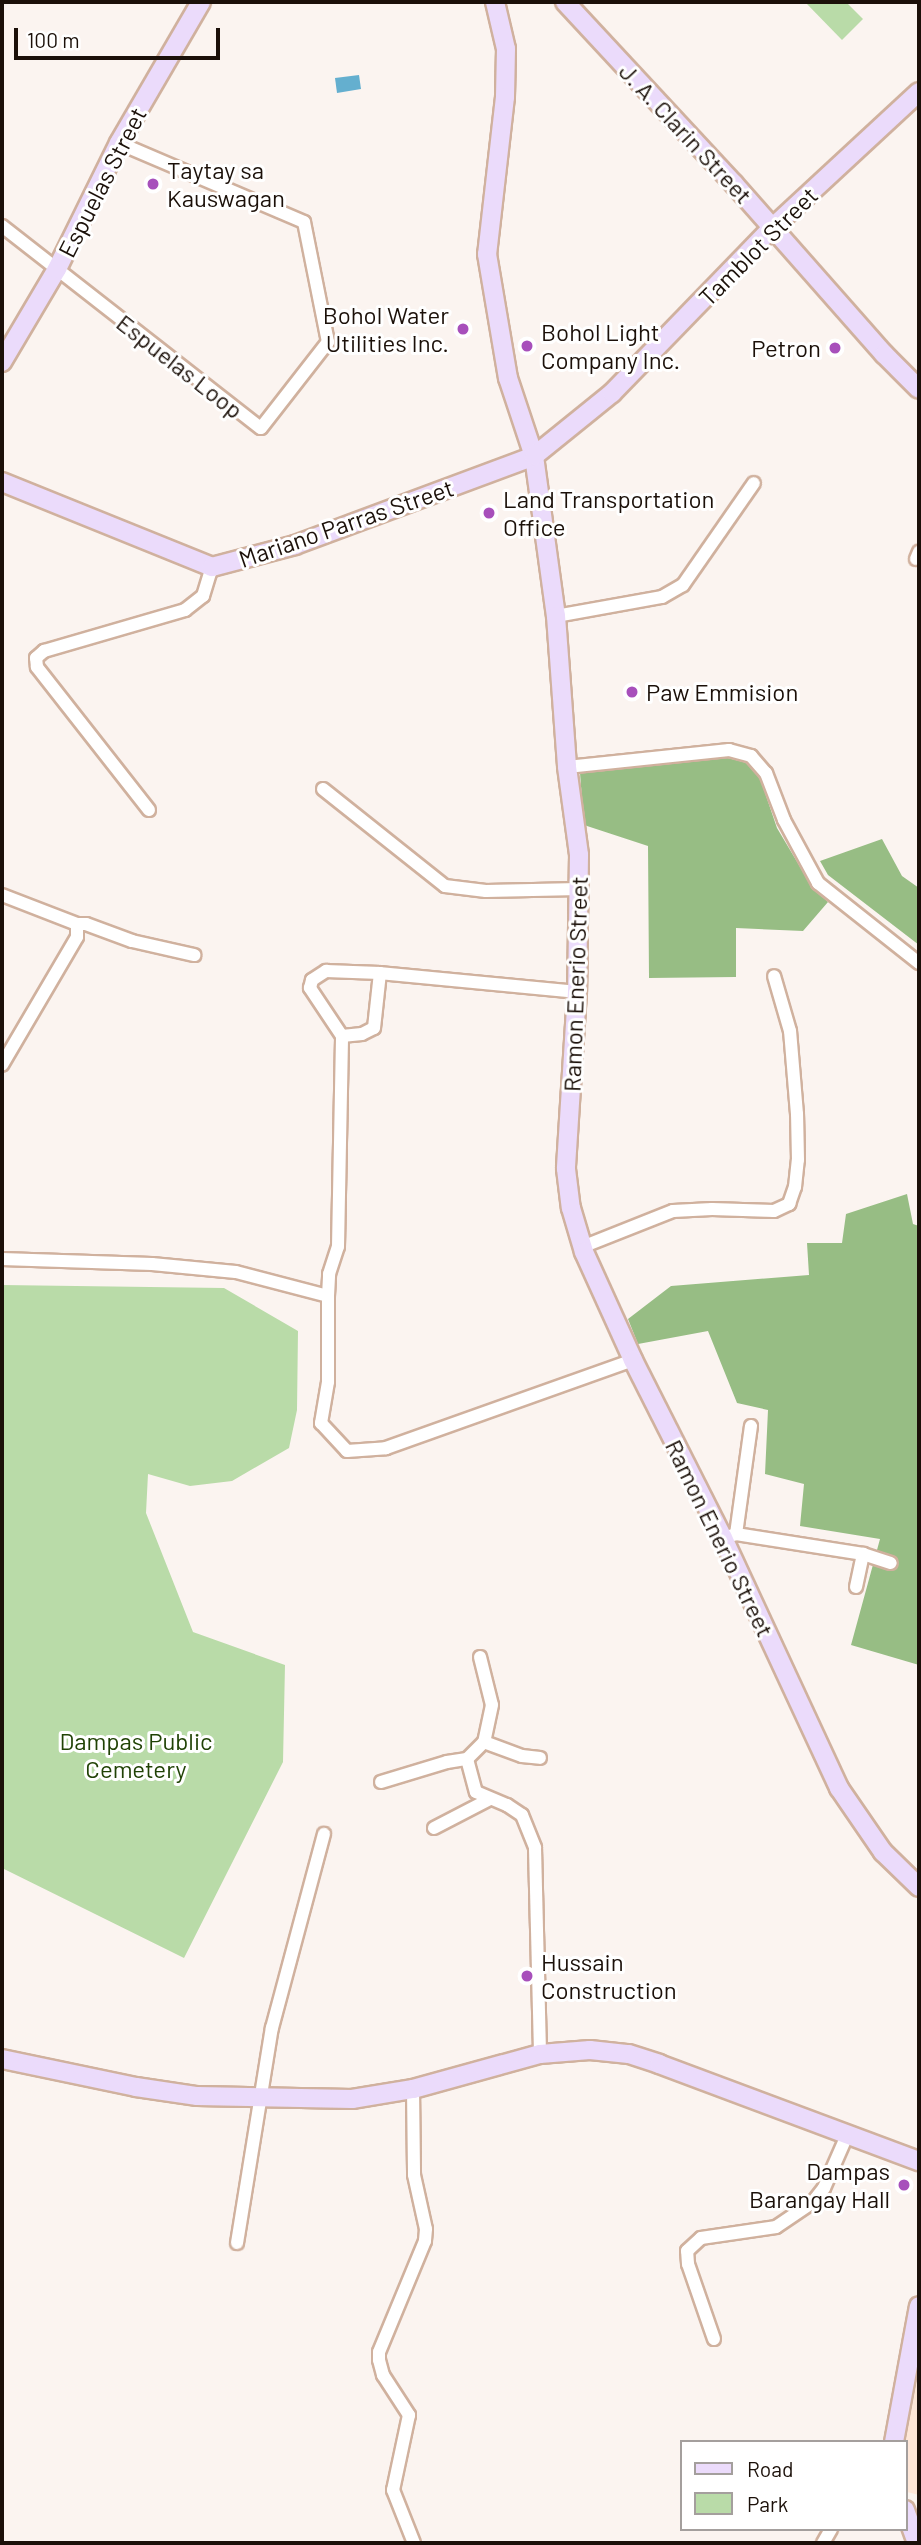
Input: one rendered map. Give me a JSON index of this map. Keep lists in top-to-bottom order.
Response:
{
  "streets": {
    "street": [
      "J. A. Clarin Street",
      "Espuelas Street",
      "Tamblot Street",
      "Espuelas Loop",
      "Mariano Parras Street",
      "Ramon Enerio Street"
    ]
  },
  "crossings": [
    ["J. A. Clarin Street", "Tamblot Street"],
    ["Espuelas Street", "Espuelas Loop"],
    ["Tamblot Street", "Mariano Parras Street"],
    ["Tamblot Street", "Ramon Enerio Street"],
    ["Mariano Parras Street", "Ramon Enerio Street"]
  ],
  "parks": ["Dampas Public Cemetery"],
  "places": [
    "Taytay sa Kauswagan",
    "Bohol Water Utilities Inc.",
    "Bohol Light Company Inc.",
    "Petron",
    "Land Transportation Office",
    "Paw Emmision",
    "Hussain Construction",
    "Dampas Barangay Hall"
  ],
  "legend": ["Road", "Park"],
  "scale_bar": "100 m"
}
